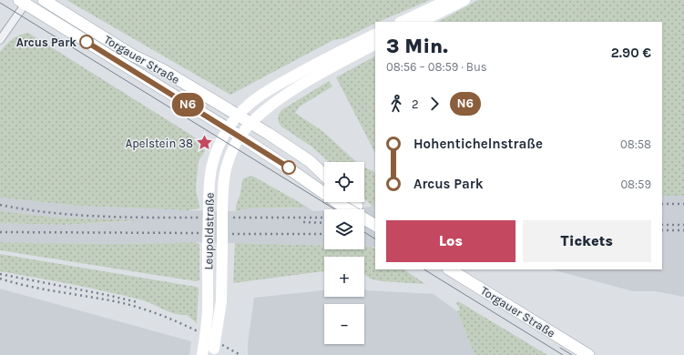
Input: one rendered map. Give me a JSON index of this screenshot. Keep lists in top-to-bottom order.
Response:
{
  "streets": {
    "main road": ["Torgauer Straße", "Leupoldstraße"]
  },
  "crossings": [
    ["Torgauer Straße", "Leupoldstraße"]
  ],
  "places": {
    "other": ["Arcus Park"],
    "place": ["Apelstein 38"]
  },
  "lines": ["bus line N6"],
  "page": {
    "on_map": "N6",
    "heading": ["3 Min.", "08:56 – 08:59 · Bus", "2.90 €"],
    "legs": ["2", "N6"],
    "list": [
      {
        "name": "Hohentichelnstraße",
        "value": "08:58"
      },
      {
        "name": "Arcus Park",
        "value": "08:59"
      }
    ],
    "map_buttons": ["+", "−"],
    "buttons": ["Los", "Tickets"]
  }
}
